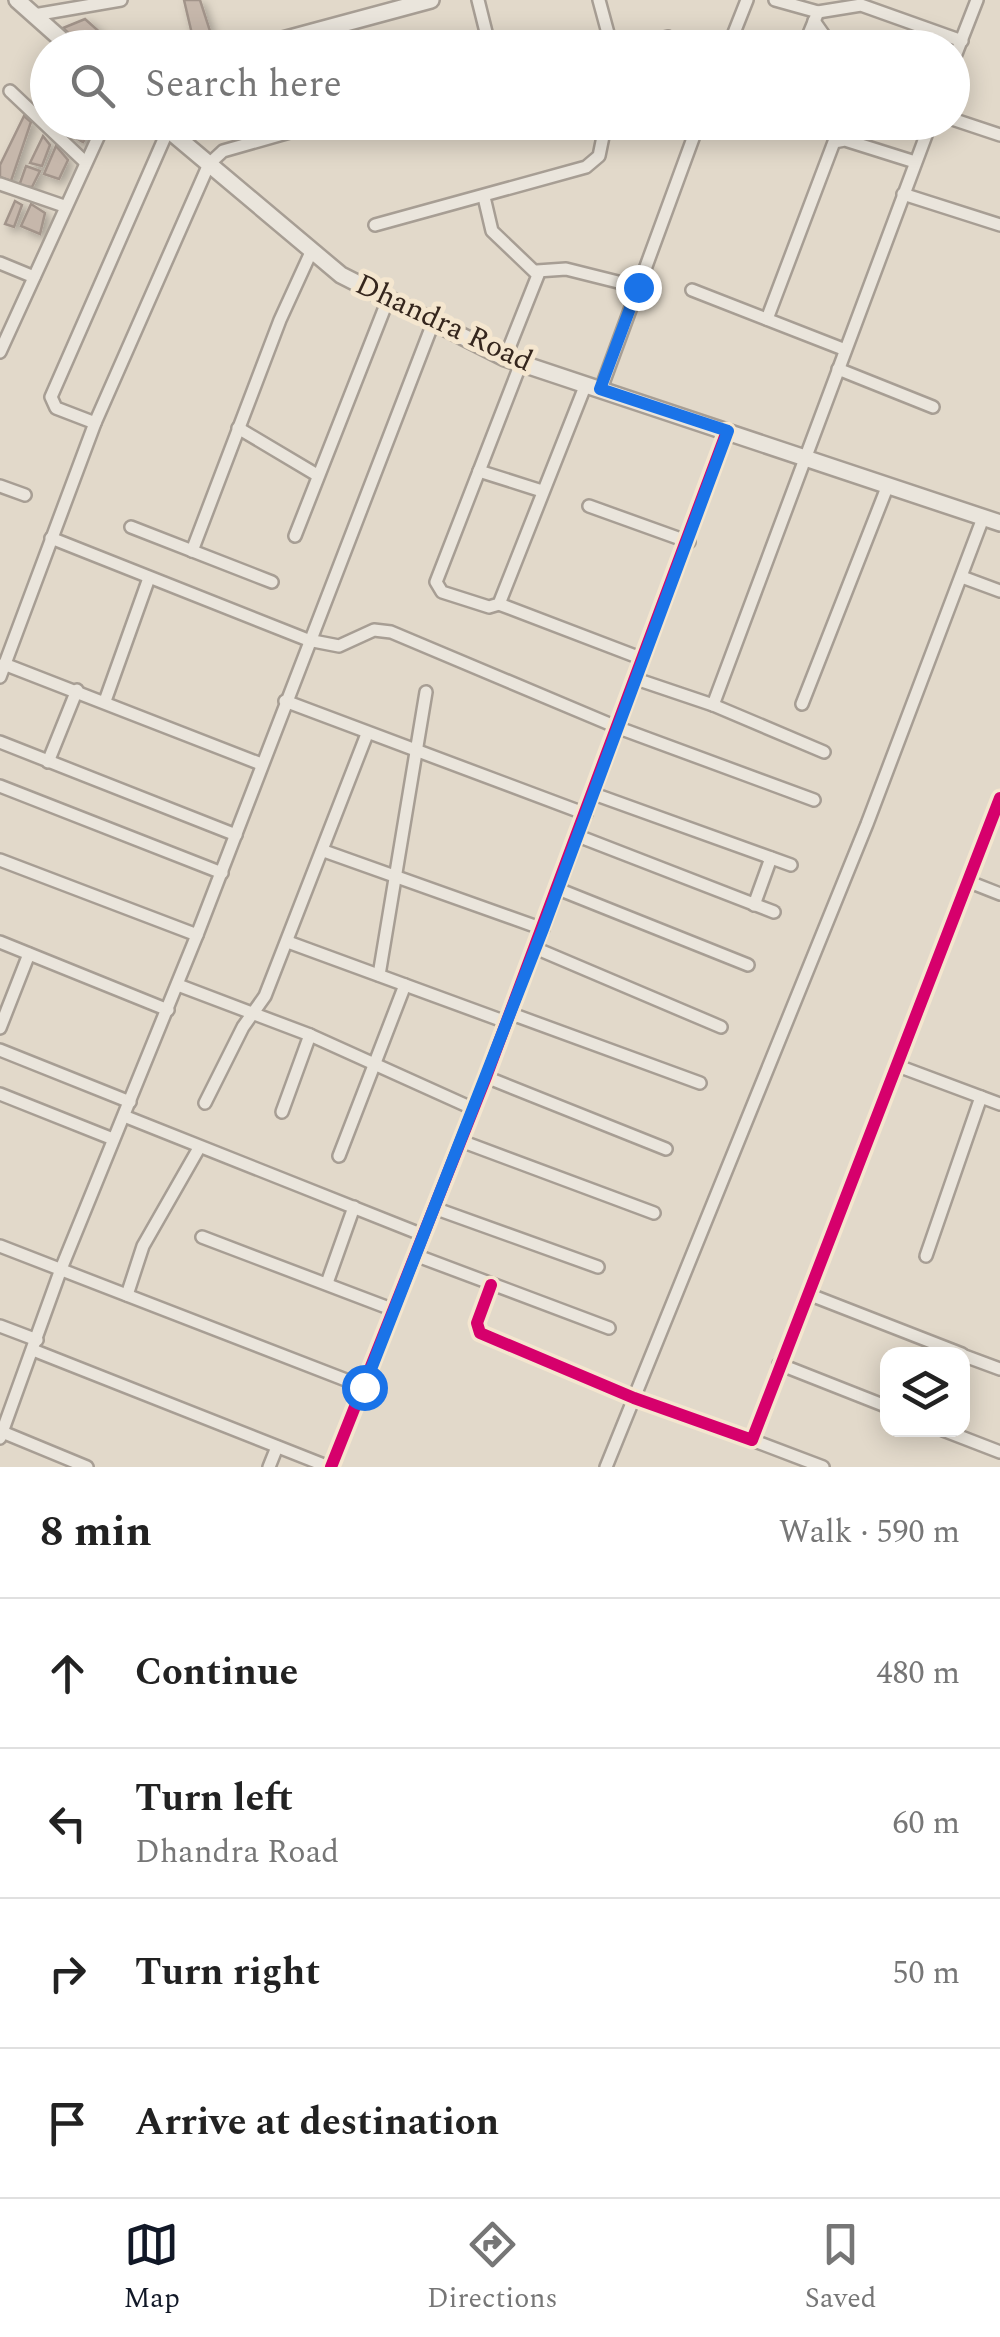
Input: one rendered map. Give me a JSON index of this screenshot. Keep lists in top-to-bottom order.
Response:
{
  "streets": {
    "street": ["Dhandra Road"]
  },
  "page": {
    "search": "Search here",
    "heading": ["8 min", "Walk · 590 m"],
    "list": [
      ["Continue", "480 m"],
      ["Turn left", "Dhandra Road", "60 m"],
      ["Turn right", "50 m"],
      "Arrive at destination"
    ],
    "nav": ["Map", "Directions", "Saved"]
  }
}
